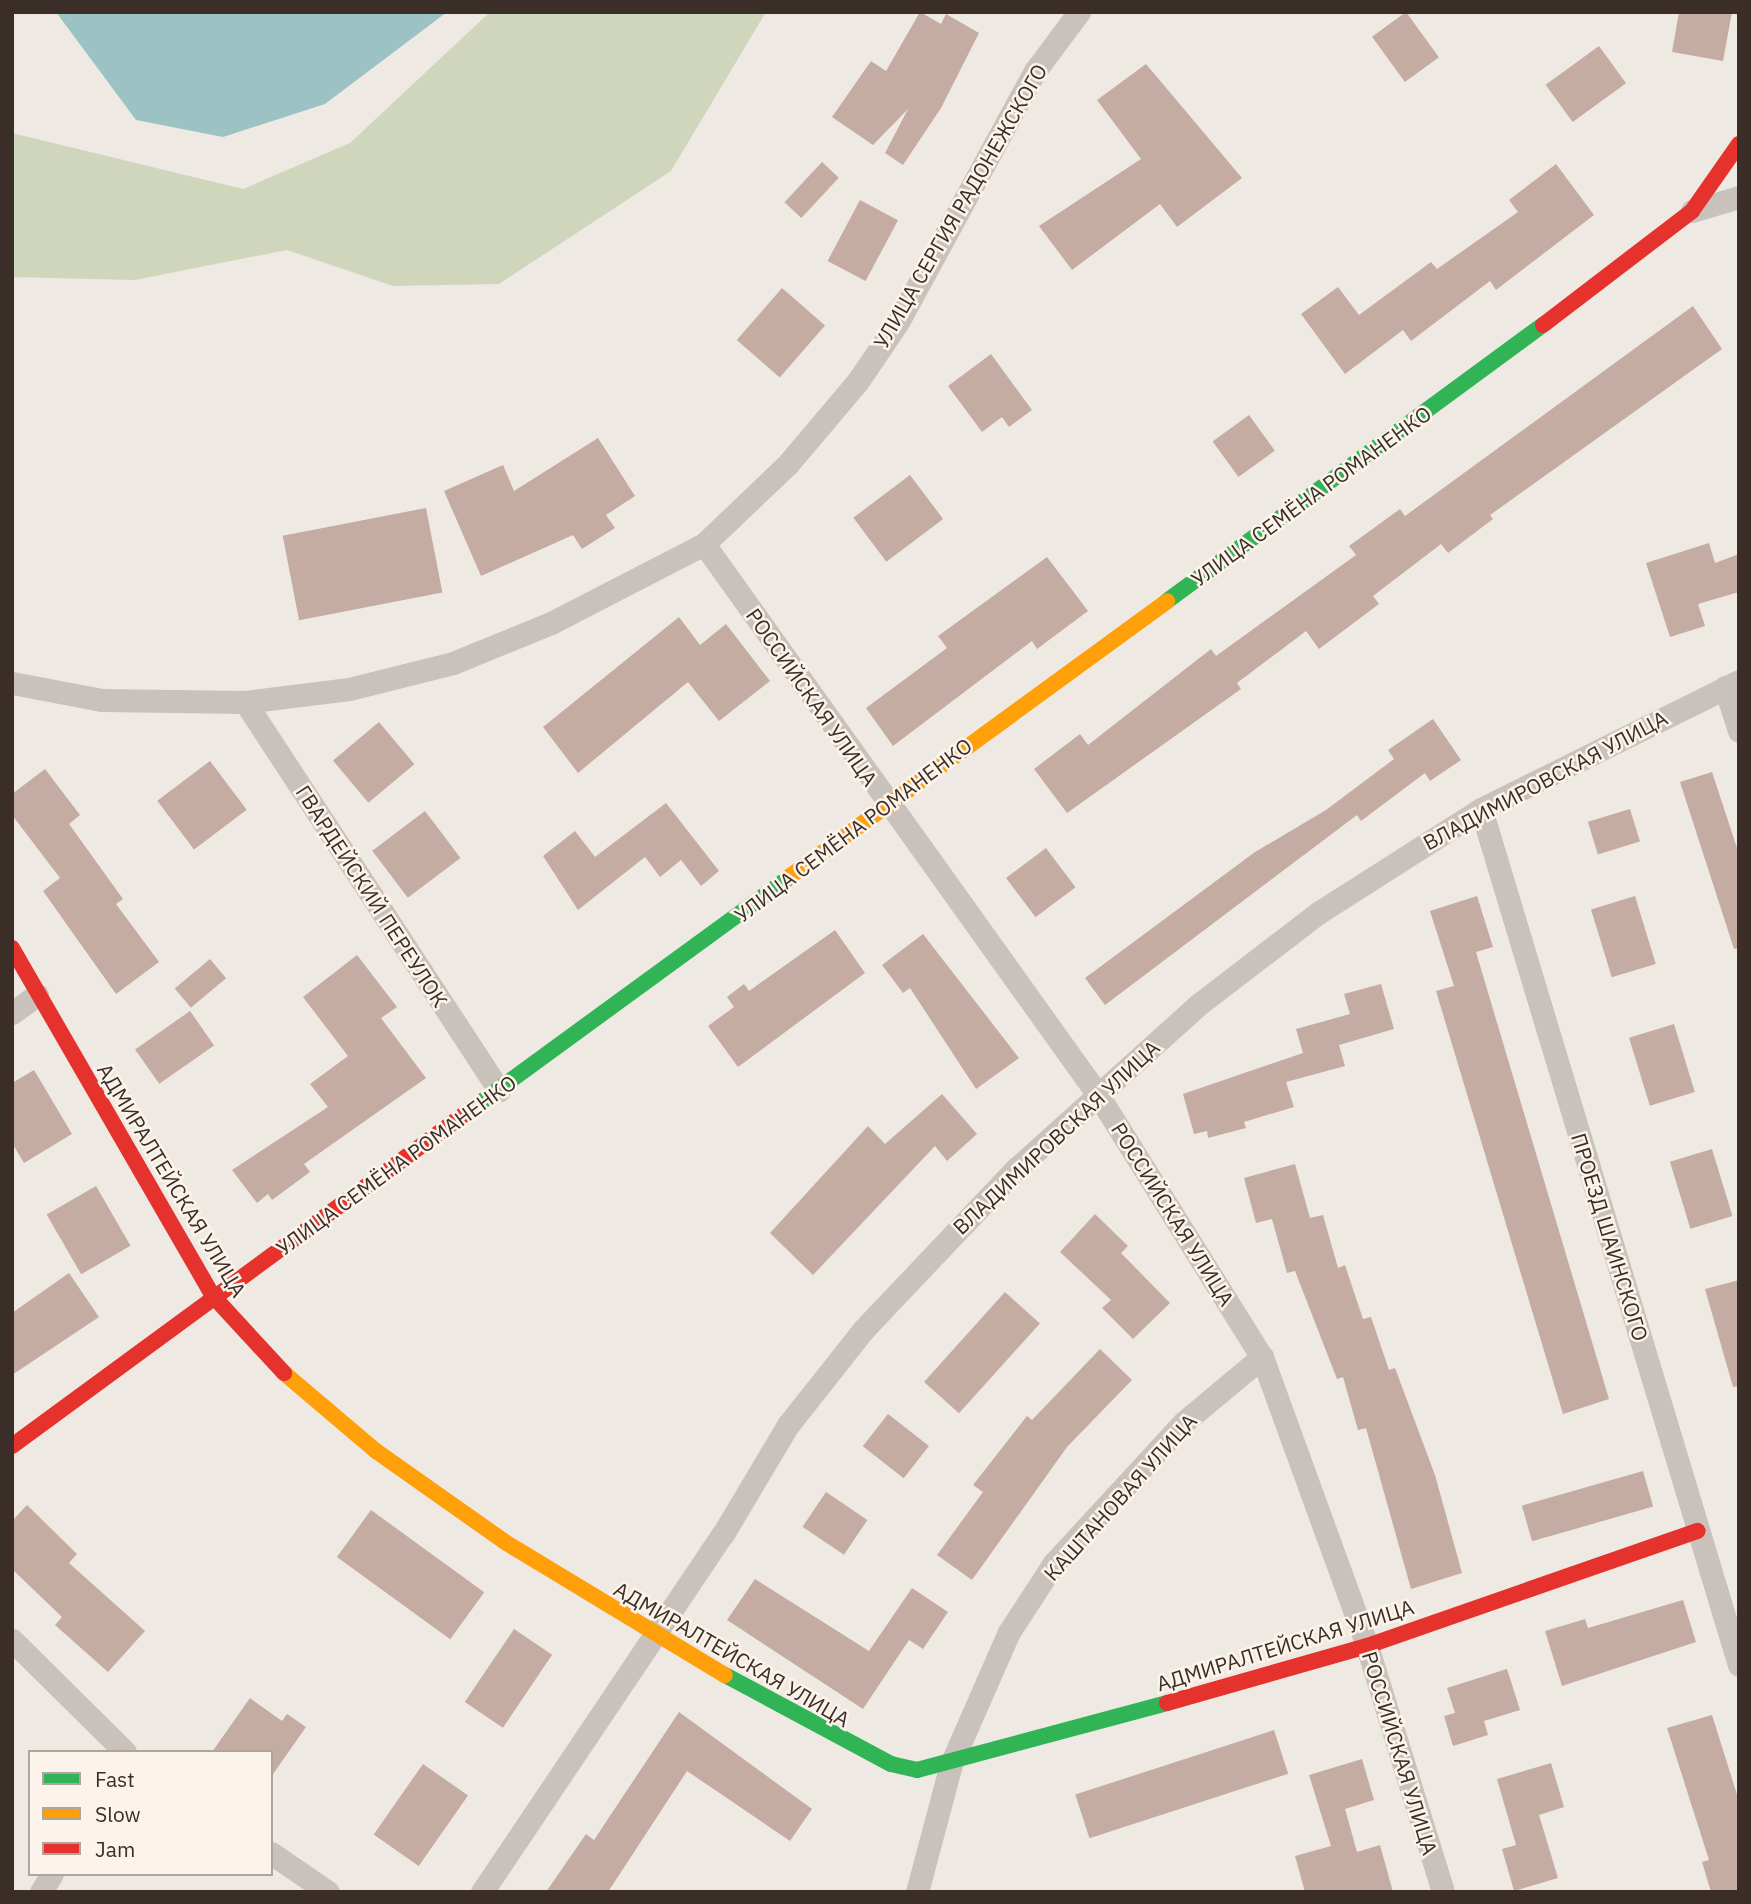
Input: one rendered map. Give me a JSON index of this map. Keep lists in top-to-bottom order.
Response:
{
  "streets": {
    "street": [
      "УЛИЦА СЕРГИЯ РАДОНЕЖСКОГО",
      "УЛИЦА СЕМЁНА РОМАНЕНКО",
      "РОССИЙСКАЯ УЛИЦА",
      "ВЛАДИМИРОВСКАЯ УЛИЦА",
      "ГВАРДЕЙСКИЙ ПЕРЕУЛОК",
      "АДМИРАЛТЕЙСКАЯ УЛИЦА",
      "ПРОЕЗД ШАИНСКОГО",
      "КАШТАНОВАЯ УЛИЦА"
    ]
  },
  "crossings": [
    ["УЛИЦА СЕРГИЯ РАДОНЕЖСКОГО", "РОССИЙСКАЯ УЛИЦА"],
    ["УЛИЦА СЕРГИЯ РАДОНЕЖСКОГО", "ГВАРДЕЙСКИЙ ПЕРЕУЛОК"],
    ["УЛИЦА СЕМЁНА РОМАНЕНКО", "РОССИЙСКАЯ УЛИЦА"],
    ["УЛИЦА СЕМЁНА РОМАНЕНКО", "ГВАРДЕЙСКИЙ ПЕРЕУЛОК"],
    ["УЛИЦА СЕМЁНА РОМАНЕНКО", "АДМИРАЛТЕЙСКАЯ УЛИЦА"],
    ["РОССИЙСКАЯ УЛИЦА", "ВЛАДИМИРОВСКАЯ УЛИЦА"],
    ["РОССИЙСКАЯ УЛИЦА", "АДМИРАЛТЕЙСКАЯ УЛИЦА"],
    ["РОССИЙСКАЯ УЛИЦА", "КАШТАНОВАЯ УЛИЦА"],
    ["ВЛАДИМИРОВСКАЯ УЛИЦА", "АДМИРАЛТЕЙСКАЯ УЛИЦА"],
    ["ВЛАДИМИРОВСКАЯ УЛИЦА", "ПРОЕЗД ШАИНСКОГО"],
    ["АДМИРАЛТЕЙСКАЯ УЛИЦА", "ПРОЕЗД ШАИНСКОГО"],
    ["АДМИРАЛТЕЙСКАЯ УЛИЦА", "КАШТАНОВАЯ УЛИЦА"]
  ],
  "legend": ["Fast", "Slow", "Jam"]
}
